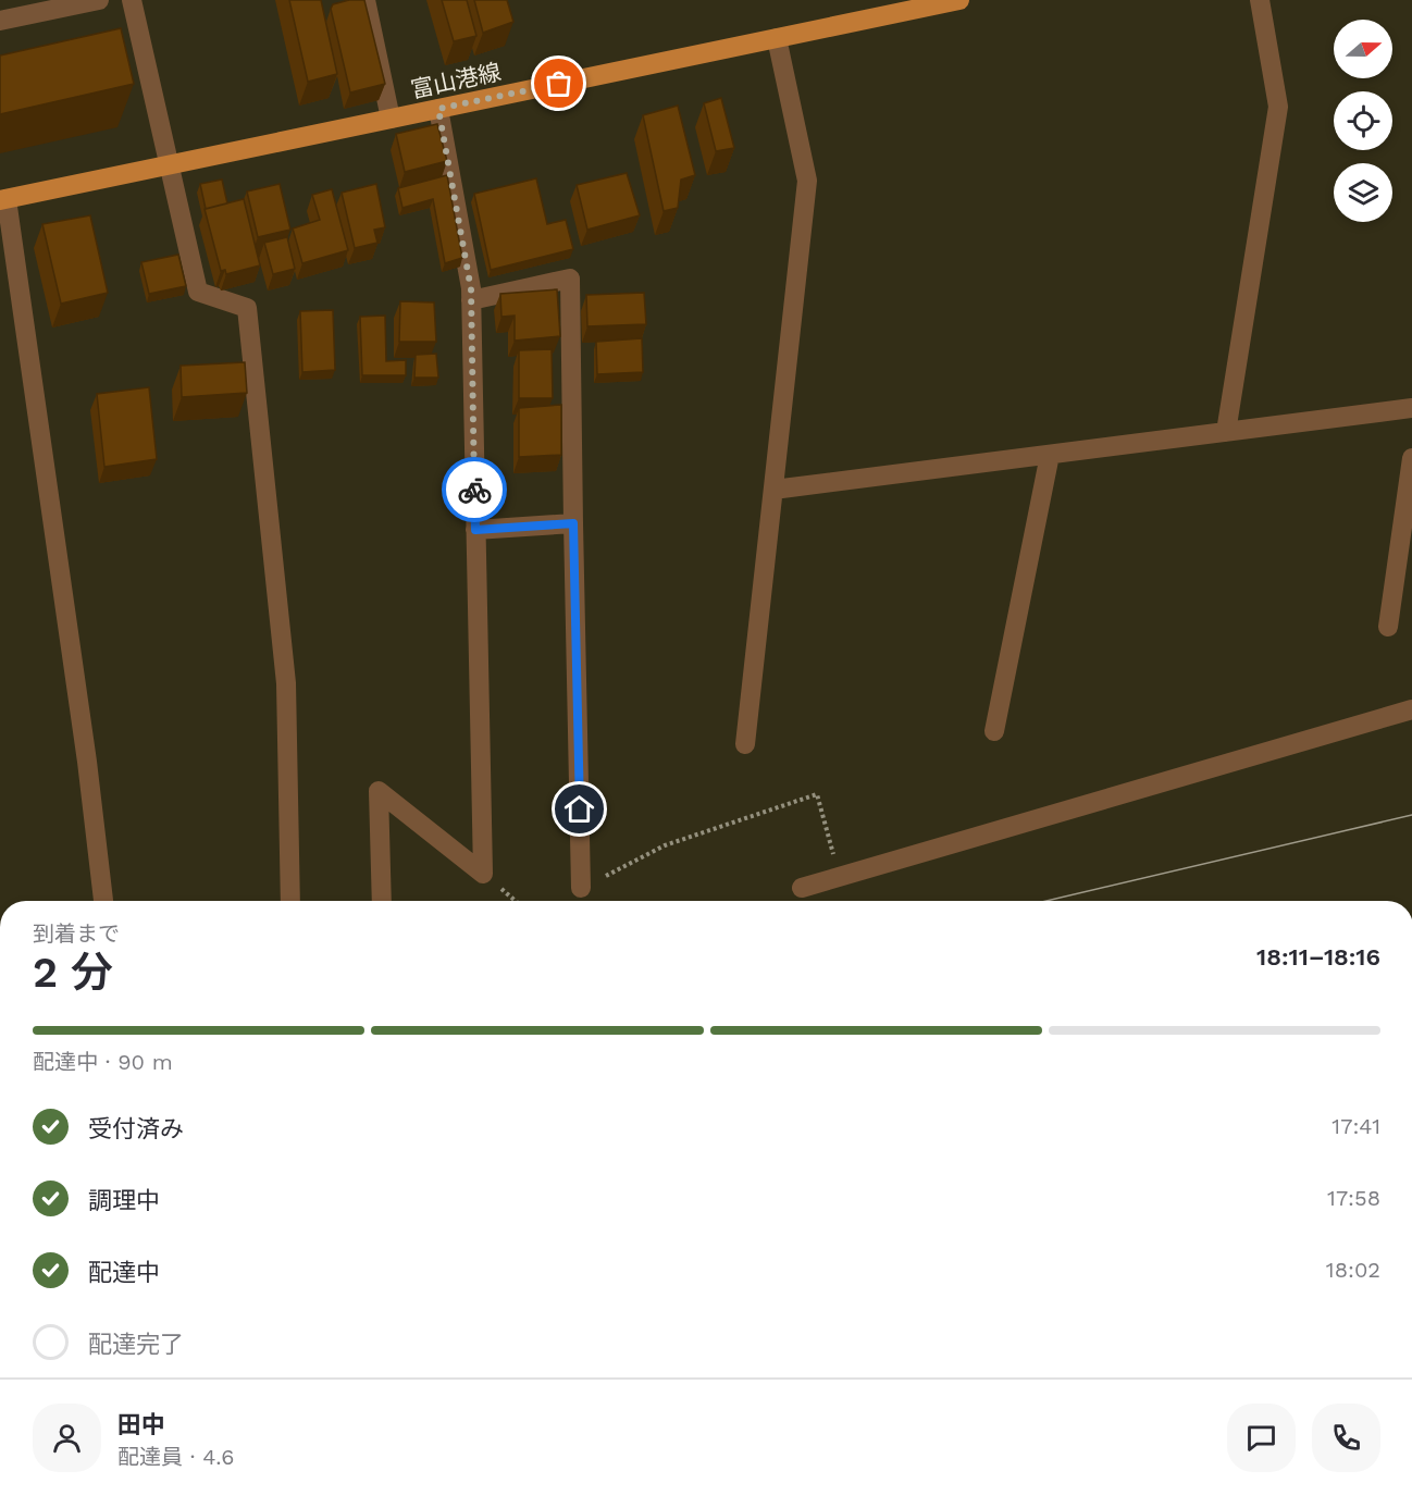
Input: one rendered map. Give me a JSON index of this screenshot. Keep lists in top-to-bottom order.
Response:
{
  "streets": {
    "main road": ["富山港線"]
  },
  "north": "right",
  "page": {
    "heading": ["2 分", "到着まで", "18:11–18:16"],
    "panel": ["田中", "配達員 · 4.6"],
    "bar": "配達中 · 90 m",
    "list": [
      ["受付済み", "17:41"],
      ["調理中", "17:58"],
      ["配達中", "18:02"],
      "配達完了"
    ]
  }
}
